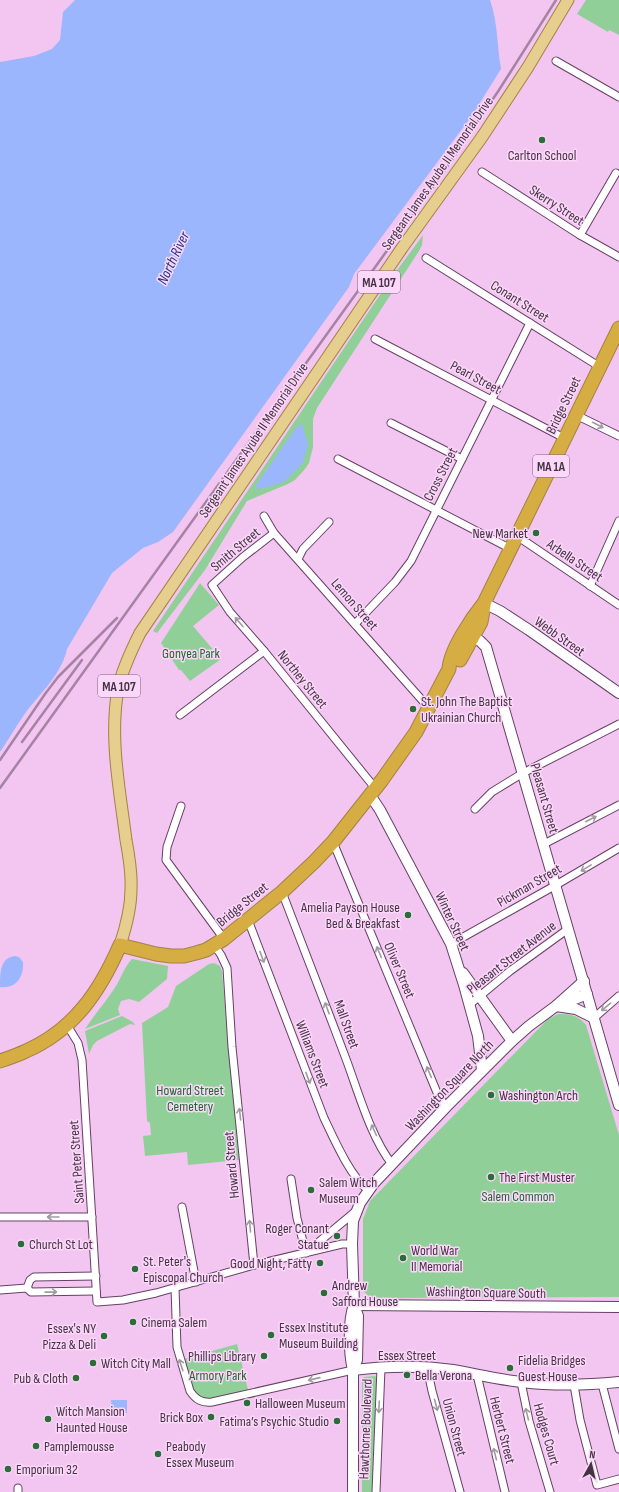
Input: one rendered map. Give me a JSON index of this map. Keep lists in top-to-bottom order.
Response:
{
  "streets": {
    "highway": ["MA 107", "Bridge Street", "MA 1A"],
    "main road": [
      "Sergeant James Ayube II Memorial Drive",
      "Webb Street",
      "Pleasant Street",
      "Winter Street",
      "Washington Square North",
      "Washington Square South",
      "Essex Street",
      "Hawthorne Boulevard"
    ],
    "street": [
      "Skerry Street",
      "Conant Street",
      "Pearl Street",
      "Cross Street",
      "Smith Street",
      "Arbella Street",
      "Lemon Street",
      "Northey Street",
      "Pickman Street",
      "Pleasant Street Avenue",
      "Oliver Street",
      "Mall Street",
      "Williams Street",
      "Saint Peter Street",
      "Howard Street",
      "Union Street",
      "Herbert Street",
      "Hodges Court"
    ]
  },
  "crossings": [
    ["Sergeant James Ayube II Memorial Drive", "MA 107"],
    ["Sergeant James Ayube II Memorial Drive", "Bridge Street"],
    ["MA 107", "Bridge Street"],
    ["MA 107", "Saint Peter Street"],
    ["Conant Street", "Bridge Street"],
    ["Conant Street", "Cross Street"],
    ["Pearl Street", "Bridge Street"],
    ["Pearl Street", "Cross Street"],
    ["Bridge Street", "Arbella Street"],
    ["Bridge Street", "Lemon Street"],
    ["Bridge Street", "Webb Street"],
    ["Bridge Street", "Northey Street"],
    ["Bridge Street", "Pleasant Street"],
    ["Bridge Street", "Winter Street"],
    ["Bridge Street", "Oliver Street"],
    ["Bridge Street", "Mall Street"],
    ["Bridge Street", "Williams Street"],
    ["Bridge Street", "Howard Street"],
    ["Cross Street", "Lemon Street"],
    ["Smith Street", "Lemon Street"],
    ["Smith Street", "Northey Street"],
    ["Northey Street", "Winter Street"],
    ["Pleasant Street", "Pickman Street"],
    ["Pleasant Street", "Pleasant Street Avenue"],
    ["Pleasant Street", "Washington Square North"],
    ["Pickman Street", "Winter Street"],
    ["Winter Street", "Pleasant Street Avenue"],
    ["Winter Street", "Washington Square North"],
    ["Oliver Street", "Washington Square North"],
    ["Mall Street", "Washington Square North"],
    ["Williams Street", "Washington Square North"],
    ["Washington Square North", "Washington Square South"],
    ["Washington Square North", "Hawthorne Boulevard"],
    ["Saint Peter Street", "Essex Street"],
    ["Washington Square South", "Hawthorne Boulevard"],
    ["Essex Street", "Union Street"],
    ["Essex Street", "Hawthorne Boulevard"],
    ["Essex Street", "Herbert Street"],
    ["Essex Street", "Hodges Court"]
  ],
  "one_way": [
    "Oliver Street",
    "Mall Street",
    "Williams Street",
    "Union Street",
    "Herbert Street",
    "Hodges Court"
  ],
  "water": ["North River"],
  "parks": [
    "Gonyea Park",
    "Howard Street Cemetery",
    "Salem Common",
    "Armory Park"
  ],
  "places": [
    "Carlton School",
    "New Market",
    "St. John The Baptist Ukrainian Church",
    "Amelia Payson House Bed & Breakfast",
    "Washington Arch",
    "The First Muster",
    "Salem Witch Museum",
    "Roger Conant Statue",
    "Church St Lot",
    "World War II Memorial",
    "Good Night, Fatty",
    "St. Peter's Episcopal Church",
    "Andrew Safford House",
    "Cinema Salem",
    "Essex Institute Museum Building",
    "Essex's NY Pizza & Deli",
    "Phillips Library",
    "Witch City Mall",
    "Fidelia Bridges Guest House",
    "Bella Verona",
    "Pub & Cloth",
    "Halloween Museum",
    "Brick Box",
    "Witch Mansion Haunted House",
    "Fatima’s Psychic Studio",
    "Pamplemousse",
    "Peabody Essex Museum",
    "Emporium 32"
  ],
  "north": "top"
}
